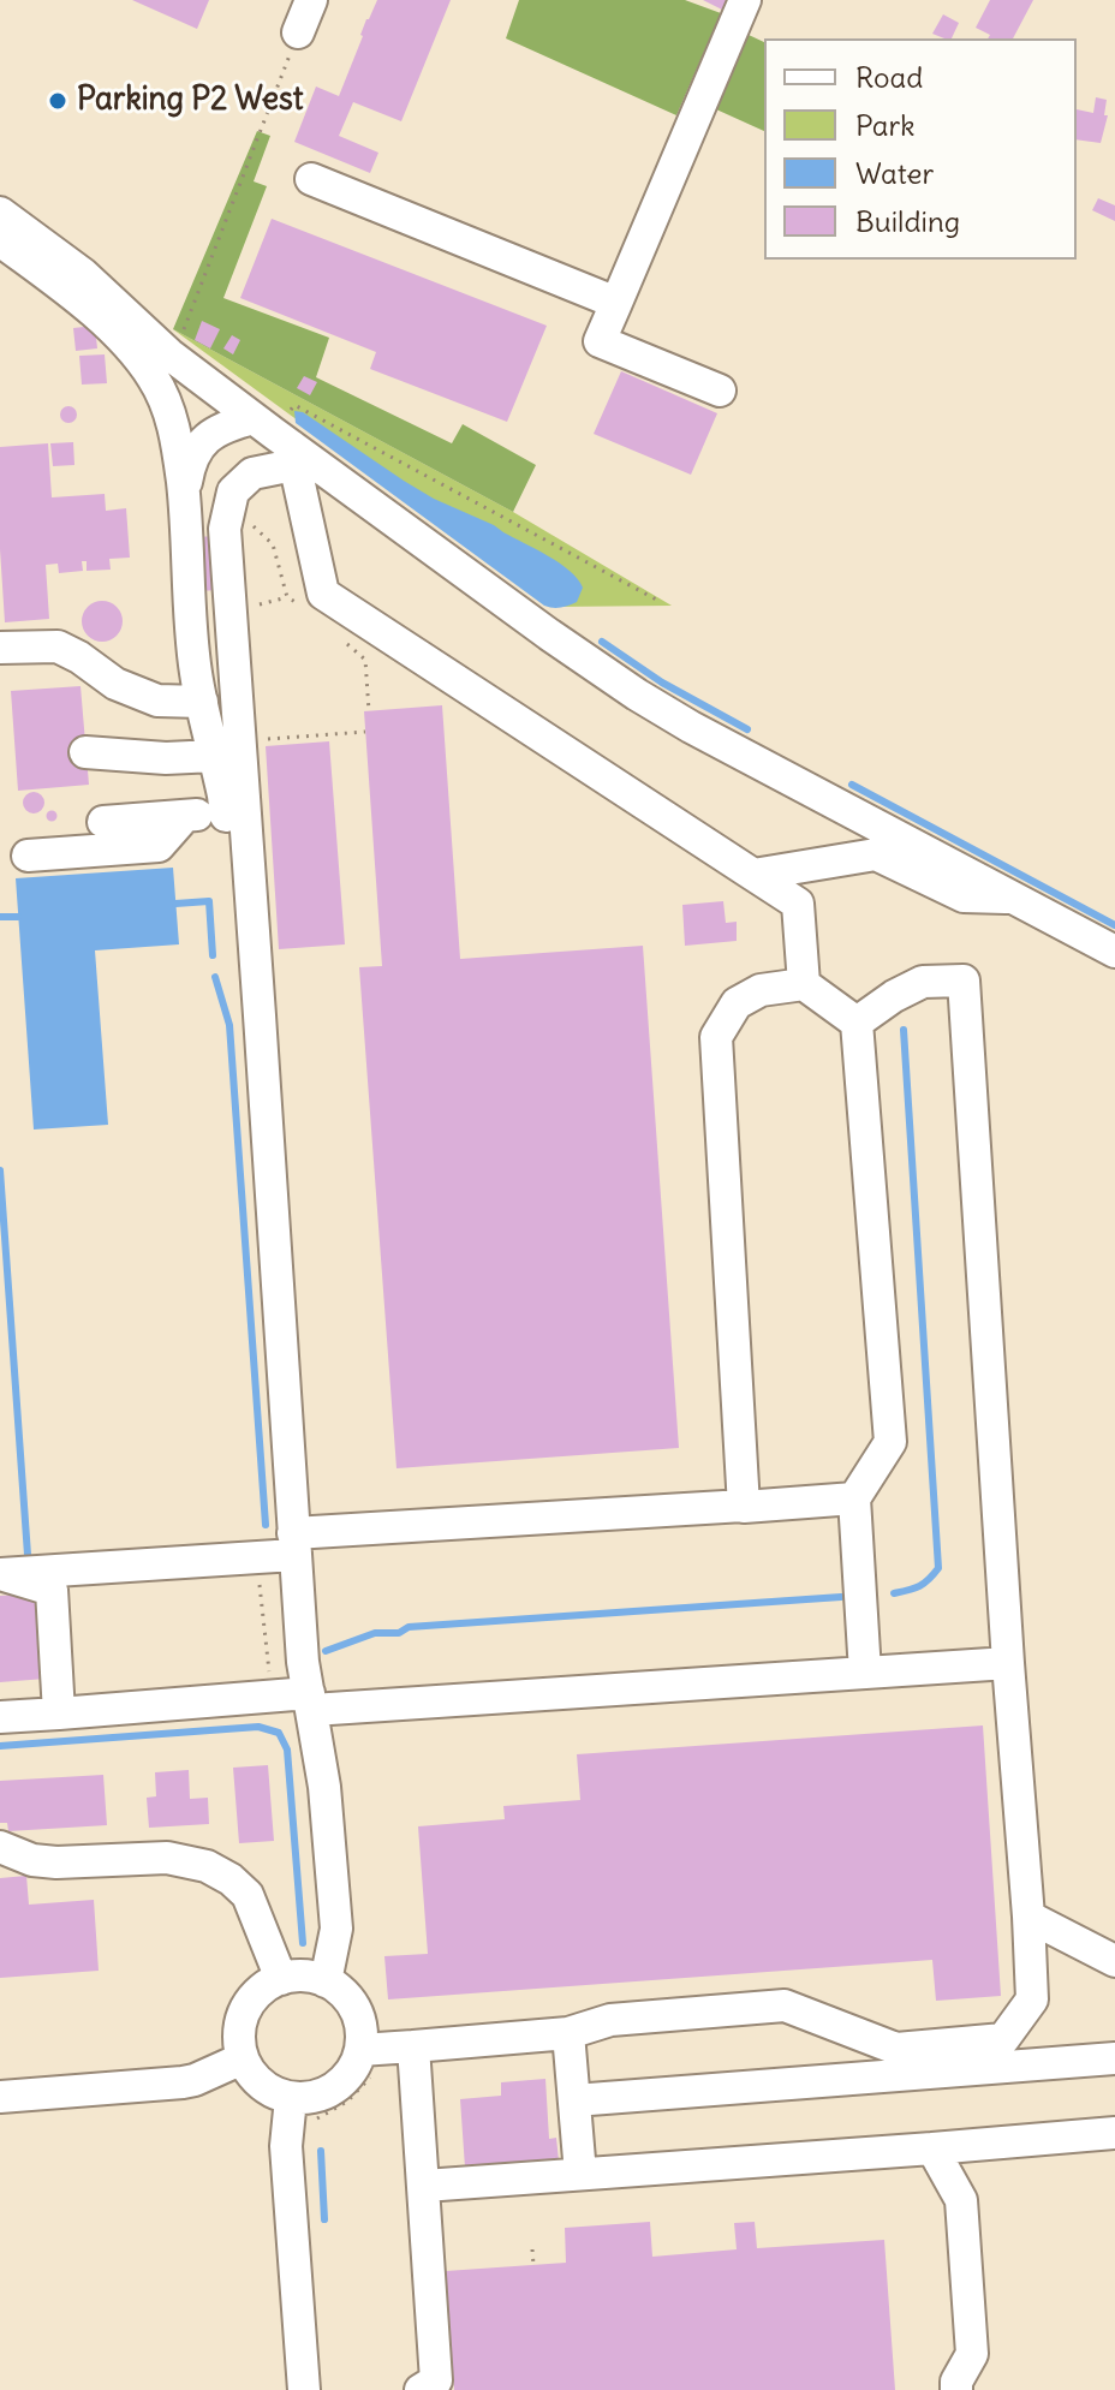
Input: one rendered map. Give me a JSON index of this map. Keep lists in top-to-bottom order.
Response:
{
  "places": ["Parking P2 West"],
  "legend": [
    "Road",
    "Park",
    "Water",
    "Building"
  ]
}
